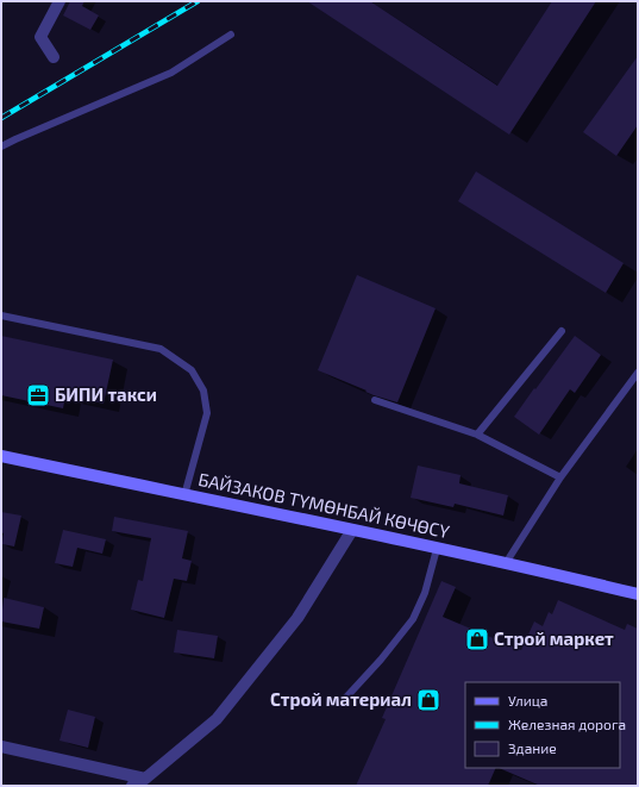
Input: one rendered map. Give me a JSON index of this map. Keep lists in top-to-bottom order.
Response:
{
  "streets": {
    "main road": ["БАЙЗАКОВ ТҮМӨНБАЙ КӨЧӨСҮ"]
  },
  "places": {
    "office": ["БИПИ такси"],
    "shop": ["Строй маркет", "Строй материал"]
  },
  "legend": ["Улица", "Железная дорога", "Здание"]
}
